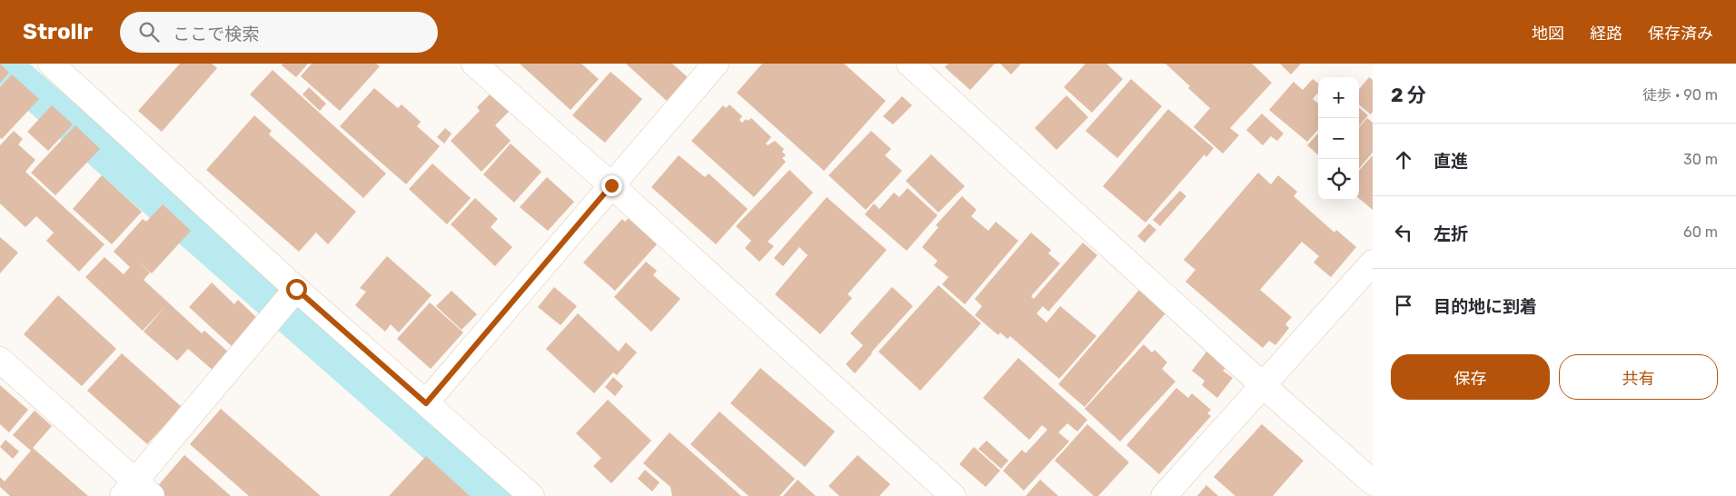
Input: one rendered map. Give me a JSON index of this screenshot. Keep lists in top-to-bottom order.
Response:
{
  "page": {
    "header": "Strollr",
    "search": "ここで検索",
    "nav": ["地図", "経路", "保存済み"],
    "heading": ["2 分", "徒歩 · 90 m"],
    "map_buttons": ["+", "−"],
    "list": [
      ["直進", "30 m"],
      ["左折", "60 m"],
      "目的地に到着"
    ],
    "buttons": ["保存", "共有"]
  }
}
